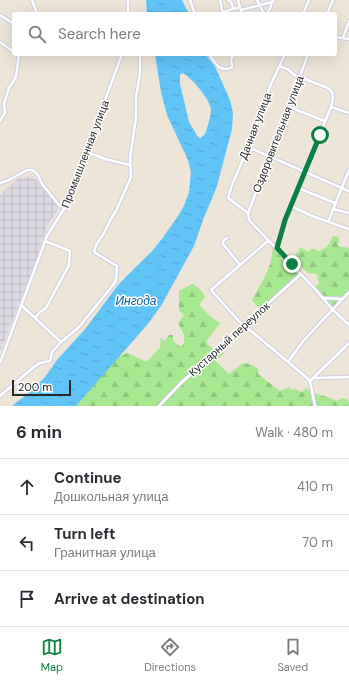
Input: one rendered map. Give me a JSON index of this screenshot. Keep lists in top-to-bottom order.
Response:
{
  "streets": {
    "street": [
      "Дачная улица",
      "Оздоровительная улица",
      "Промышленная улица",
      "Кустарный переулок"
    ]
  },
  "crossings": [
    ["Дачная улица", "Оздоровительная улица"]
  ],
  "water": ["Ингода"],
  "scale_bar": "200 m",
  "page": {
    "search": "Search here",
    "scale": "200 m",
    "heading": ["6 min", "Walk · 480 m"],
    "list": [
      ["Continue", "Дошкольная улица", "410 m"],
      ["Turn left", "Гранитная улица", "70 m"],
      "Arrive at destination"
    ],
    "nav": ["Map", "Directions", "Saved"]
  }
}
